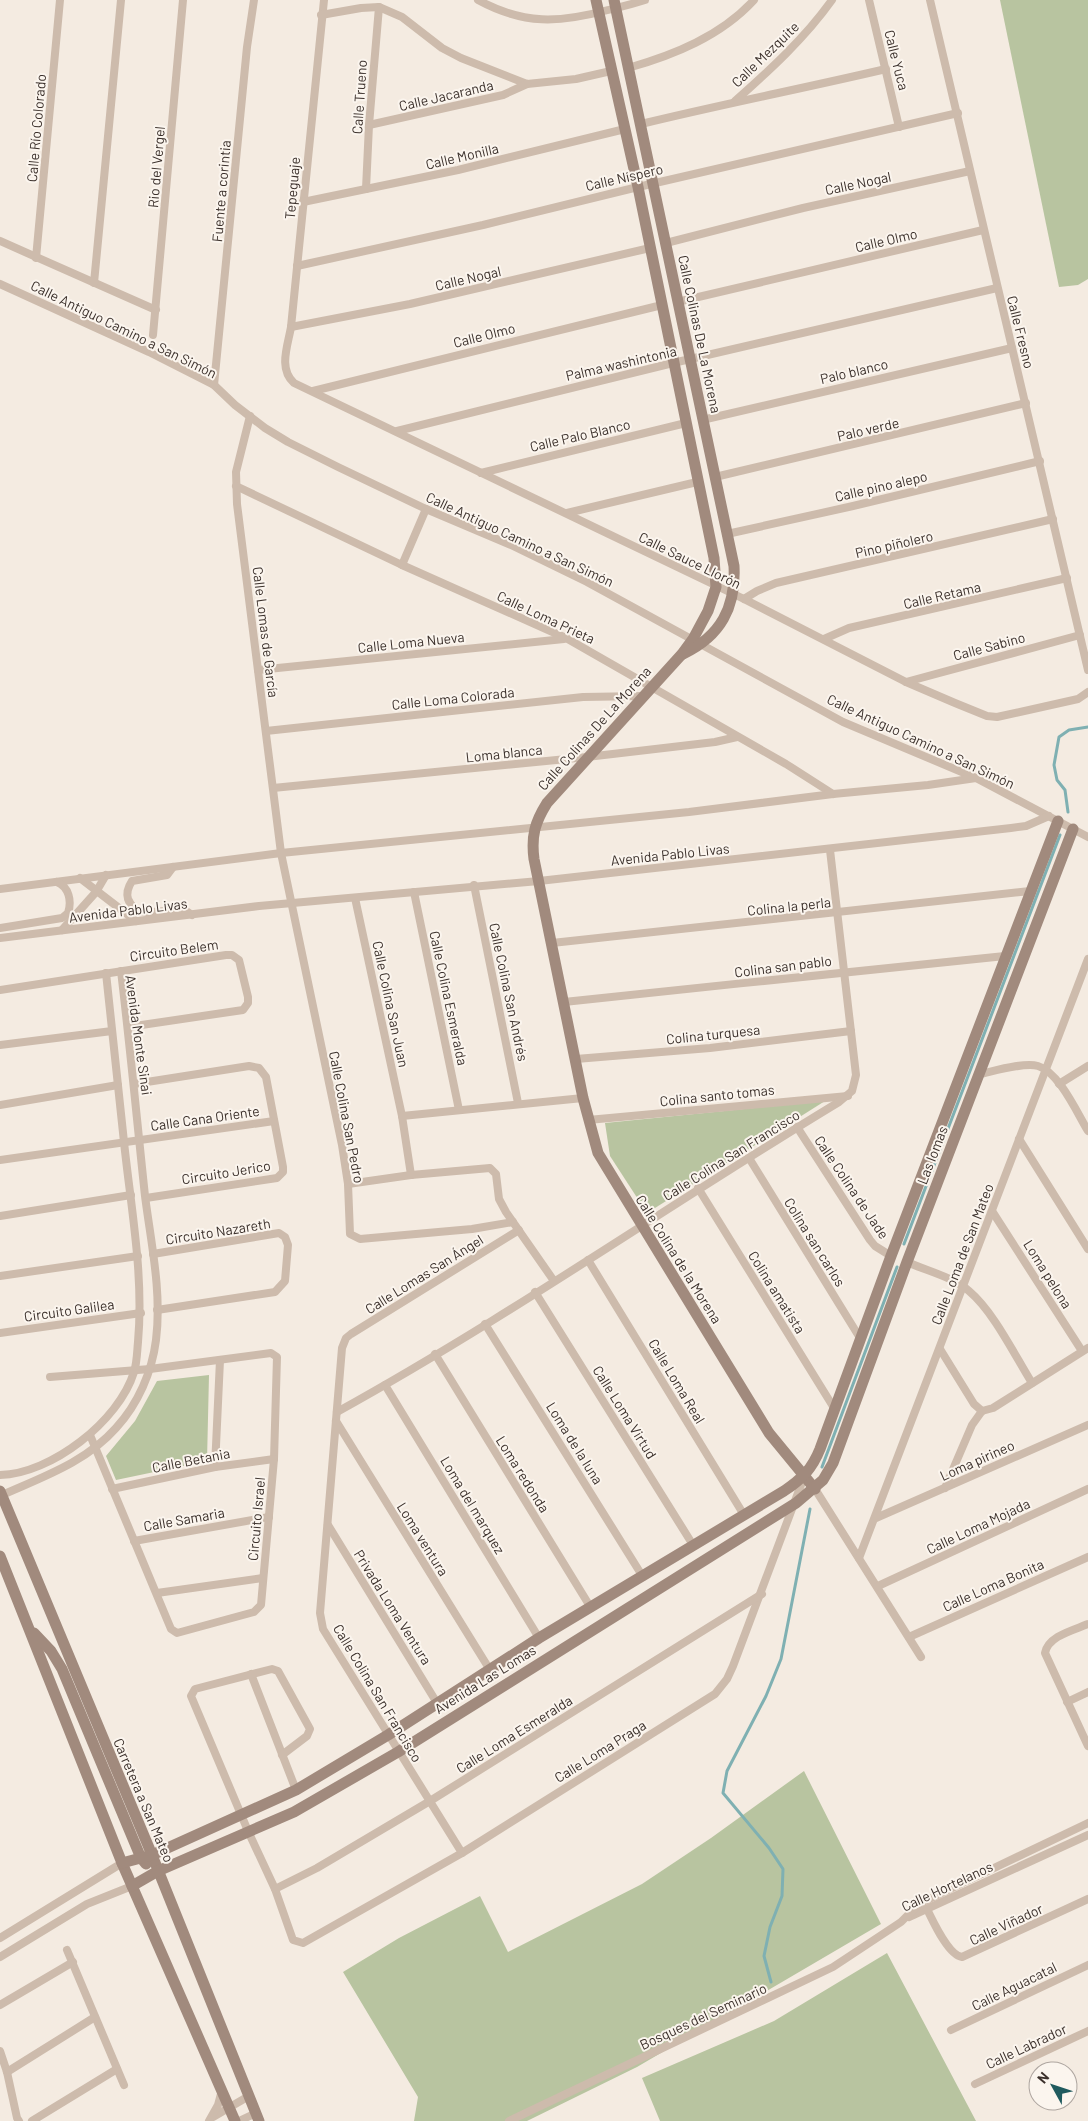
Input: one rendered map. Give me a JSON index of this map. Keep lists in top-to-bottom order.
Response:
{
  "streets": {
    "street": [
      "Calle Mezquite",
      "Calle Yuca",
      "Calle Jacaranda",
      "Calle Trueno",
      "Calle Río Colorado",
      "Calle Monilla",
      "Rio del Vergel",
      "Calle Níspero",
      "Calle Nogal",
      "Tepeguaje",
      "Fuente a corintia",
      "Calle Olmo",
      "Calle Antiguo Camino a San Simón",
      "Calle Fresno",
      "Calle Colinas De La Morena",
      "Palma washintonia",
      "Palo blanco",
      "Palo verde",
      "Calle Palo Blanco",
      "Calle pino alepo",
      "Pino piñolero",
      "Calle Sauce Llorón",
      "Calle Retama",
      "Calle Loma Prieta",
      "Calle Lomas de García",
      "Calle Loma Nueva",
      "Calle Sabino",
      "Calle Loma Colorada",
      "Loma blanca",
      "Avenida Pablo Livas",
      "Colina la perla",
      "Circuito Belem",
      "Colina san pablo",
      "Calle Colina San Andrés",
      "Calle Colina Esmeralda",
      "Calle Colina San Juan",
      "Colina turquesa",
      "Avenida Monte Sinai",
      "Colina santo tomas",
      "Calle Colina San Pedro",
      "Calle Cana Oriente",
      "Calle Colina San Francisco",
      "Las lomas",
      "Circuito Jerico",
      "Calle Colina de Jade",
      "Circuito Nazareth",
      "Colina san carlos",
      "Calle Loma de San Mateo",
      "Calle Colina de la Morena",
      "Calle Lomas San Ángel",
      "Loma pelona",
      "Colina amatista",
      "Circuito Galilea",
      "Calle Loma Real",
      "Calle Loma Virtud",
      "Loma de la luna",
      "Calle Betania",
      "Loma pirineo",
      "Loma redonda",
      "Loma del marquez",
      "Calle Samaria",
      "Circuito Israel",
      "Calle Loma Mojada",
      "Loma ventura",
      "Calle Loma Bonita",
      "Privada Loma Ventura",
      "Avenida Las Lomas",
      "Calle Loma Esmeralda",
      "Calle Loma Praga",
      "Carretera a San Mateo",
      "Calle Hortelanos",
      "Calle Viñador",
      "Calle Aguacatal",
      "Bosques del Seminario",
      "Calle Labrador"
    ]
  },
  "crossings": [
    ["Calle Yuca", "Calle Níspero"],
    ["Calle Jacaranda", "Calle Trueno"],
    ["Calle Trueno", "Calle Monilla"],
    ["Calle Monilla", "Tepeguaje"],
    ["Calle Monilla", "Calle Colinas De La Morena"],
    ["Calle Níspero", "Tepeguaje"],
    ["Calle Níspero", "Calle Fresno"],
    ["Calle Níspero", "Calle Colinas De La Morena"],
    ["Calle Nogal", "Tepeguaje"],
    ["Calle Nogal", "Calle Fresno"],
    ["Calle Nogal", "Calle Colinas De La Morena"],
    ["Tepeguaje", "Calle Sauce Llorón"],
    ["Fuente a corintia", "Calle Antiguo Camino a San Simón"],
    ["Calle Olmo", "Calle Fresno"],
    ["Calle Olmo", "Calle Colinas De La Morena"],
    ["Calle Olmo", "Calle Sauce Llorón"],
    ["Calle Antiguo Camino a San Simón", "Calle Colinas De La Morena"],
    ["Calle Antiguo Camino a San Simón", "Calle Lomas de García"],
    ["Calle Antiguo Camino a San Simón", "Avenida Pablo Livas"],
    ["Calle Antiguo Camino a San Simón", "Las lomas"],
    ["Calle Fresno", "Palma washintonia"],
    ["Calle Fresno", "Palo blanco"],
    ["Calle Fresno", "Palo verde"],
    ["Calle Fresno", "Calle pino alepo"],
    ["Calle Fresno", "Pino piñolero"],
    ["Calle Fresno", "Calle Retama"],
    ["Calle Fresno", "Calle Sabino"],
    ["Calle Colinas De La Morena", "Palma washintonia"],
    ["Calle Colinas De La Morena", "Palo blanco"],
    ["Calle Colinas De La Morena", "Palo verde"],
    ["Calle Colinas De La Morena", "Calle Palo Blanco"],
    ["Calle Colinas De La Morena", "Calle pino alepo"],
    ["Calle Colinas De La Morena", "Pino piñolero"],
    ["Calle Colinas De La Morena", "Calle Sauce Llorón"],
    ["Calle Colinas De La Morena", "Calle Loma Prieta"],
    ["Calle Colinas De La Morena", "Calle Loma Colorada"],
    ["Calle Colinas De La Morena", "Loma blanca"],
    ["Calle Colinas De La Morena", "Calle Colina de la Morena"],
    ["Palma washintonia", "Calle Sauce Llorón"],
    ["Calle Palo Blanco", "Calle Sauce Llorón"],
    ["Pino piñolero", "Calle Sauce Llorón"],
    ["Calle Sauce Llorón", "Calle Retama"],
    ["Calle Sauce Llorón", "Calle Sabino"],
    ["Calle Loma Prieta", "Calle Lomas de García"],
    ["Calle Loma Prieta", "Calle Loma Nueva"],
    ["Calle Loma Prieta", "Loma blanca"],
    ["Calle Lomas de García", "Calle Loma Nueva"],
    ["Calle Lomas de García", "Calle Loma Colorada"],
    ["Calle Lomas de García", "Loma blanca"],
    ["Calle Lomas de García", "Calle Colina San Pedro"],
    ["Avenida Pablo Livas", "Calle Colina San Andrés"],
    ["Avenida Pablo Livas", "Calle Colina Esmeralda"],
    ["Avenida Pablo Livas", "Calle Colina San Juan"],
    ["Avenida Pablo Livas", "Calle Colina San Pedro"],
    ["Avenida Pablo Livas", "Las lomas"],
    ["Avenida Pablo Livas", "Calle Colina de la Morena"],
    ["Colina la perla", "Las lomas"],
    ["Colina la perla", "Calle Colina de la Morena"],
    ["Circuito Belem", "Avenida Monte Sinai"],
    ["Colina san pablo", "Las lomas"],
    ["Colina san pablo", "Calle Colina de la Morena"],
    ["Colina turquesa", "Calle Colina de la Morena"],
    ["Avenida Monte Sinai", "Calle Cana Oriente"],
    ["Avenida Monte Sinai", "Circuito Jerico"],
    ["Avenida Monte Sinai", "Circuito Nazareth"],
    ["Avenida Monte Sinai", "Circuito Galilea"],
    ["Avenida Monte Sinai", "Circuito Israel"],
    ["Avenida Monte Sinai", "Carretera a San Mateo"],
    ["Colina santo tomas", "Calle Colina San Francisco"],
    ["Colina santo tomas", "Calle Colina de la Morena"],
    ["Calle Cana Oriente", "Circuito Jerico"],
    ["Calle Colina San Francisco", "Calle Colina de Jade"],
    ["Calle Colina San Francisco", "Colina san carlos"],
    ["Calle Colina San Francisco", "Calle Colina de la Morena"],
    ["Calle Colina San Francisco", "Calle Lomas San Ángel"],
    ["Calle Colina San Francisco", "Colina amatista"],
    ["Calle Colina San Francisco", "Calle Loma Real"],
    ["Calle Colina San Francisco", "Calle Loma Virtud"],
    ["Calle Colina San Francisco", "Loma de la luna"],
    ["Calle Colina San Francisco", "Loma redonda"],
    ["Calle Colina San Francisco", "Loma del marquez"],
    ["Calle Colina San Francisco", "Loma ventura"],
    ["Calle Colina San Francisco", "Privada Loma Ventura"],
    ["Calle Colina San Francisco", "Avenida Las Lomas"],
    ["Calle Colina San Francisco", "Calle Loma Esmeralda"],
    ["Calle Colina San Francisco", "Calle Loma Praga"],
    ["Las lomas", "Calle Colina de Jade"],
    ["Las lomas", "Colina san carlos"],
    ["Las lomas", "Calle Colina de la Morena"],
    ["Las lomas", "Colina amatista"],
    ["Las lomas", "Avenida Las Lomas"],
    ["Las lomas", "Calle Loma Praga"],
    ["Calle Loma de San Mateo", "Calle Colina de la Morena"],
    ["Calle Loma de San Mateo", "Loma pelona"],
    ["Calle Loma de San Mateo", "Loma pirineo"],
    ["Calle Colina de la Morena", "Calle Loma Mojada"],
    ["Calle Colina de la Morena", "Calle Loma Bonita"],
    ["Calle Colina de la Morena", "Avenida Las Lomas"],
    ["Calle Colina de la Morena", "Calle Loma Praga"],
    ["Calle Loma Real", "Avenida Las Lomas"],
    ["Calle Loma Virtud", "Avenida Las Lomas"],
    ["Loma de la luna", "Avenida Las Lomas"],
    ["Calle Betania", "Circuito Israel"],
    ["Loma redonda", "Avenida Las Lomas"],
    ["Loma del marquez", "Avenida Las Lomas"],
    ["Calle Samaria", "Circuito Israel"],
    ["Loma ventura", "Avenida Las Lomas"],
    ["Privada Loma Ventura", "Avenida Las Lomas"],
    ["Avenida Las Lomas", "Calle Loma Praga"],
    ["Avenida Las Lomas", "Carretera a San Mateo"],
    ["Calle Loma Esmeralda", "Calle Loma Praga"],
    ["Calle Hortelanos", "Calle Viñador"],
    ["Calle Hortelanos", "Bosques del Seminario"]
  ],
  "north": "top left"
}
